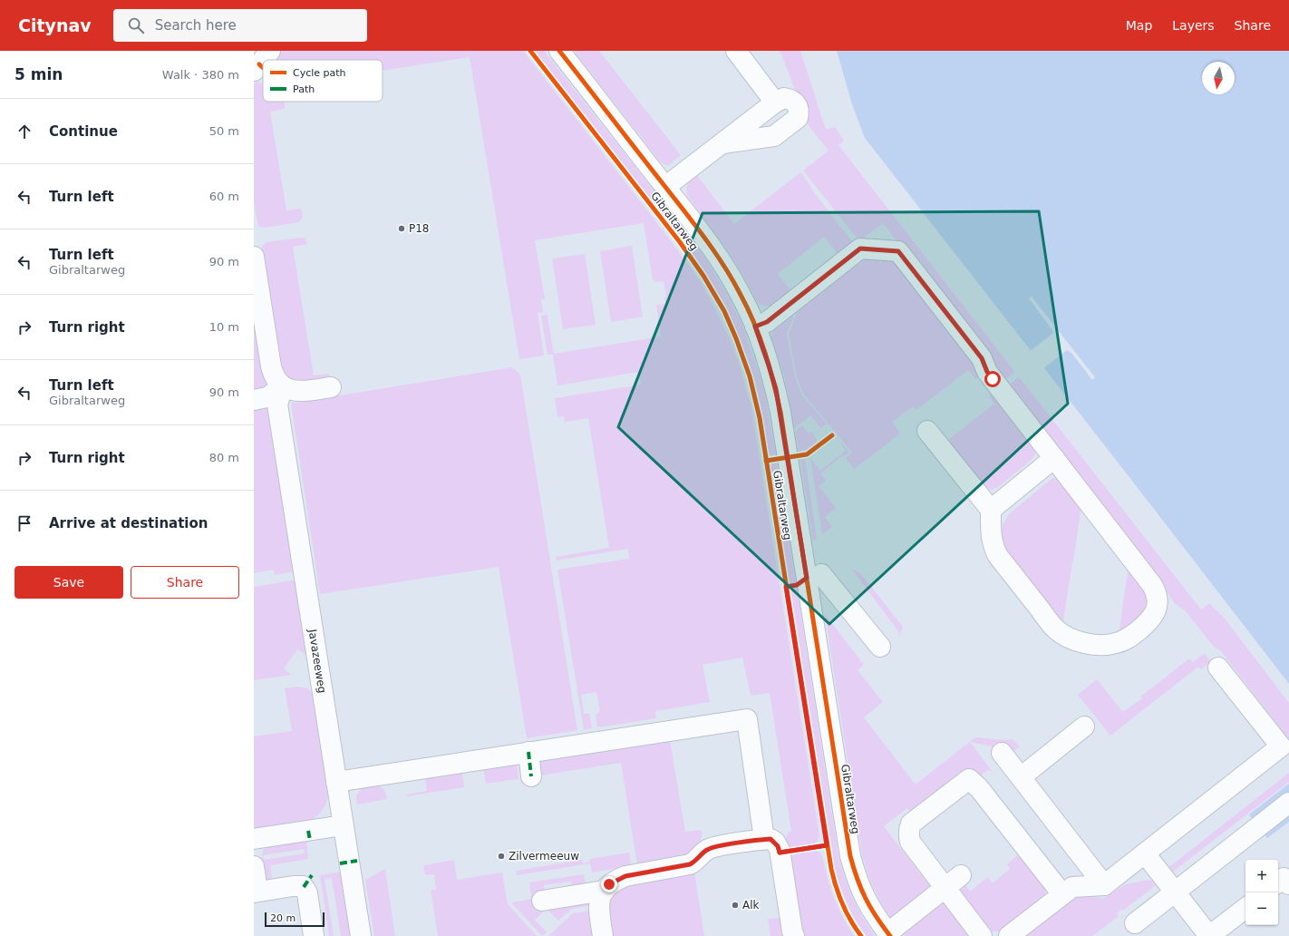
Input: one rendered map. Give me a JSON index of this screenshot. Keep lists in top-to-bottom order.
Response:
{
  "streets": {
    "street": ["Gibraltarweg", "Javazeeweg"]
  },
  "places": ["P18", "Zilvermeeuw", "Alk"],
  "legend": ["Cycle path", "Path"],
  "scale_bar": "20 m",
  "north": "bottom",
  "page": {
    "header": "Citynav",
    "search": "Search here",
    "nav": ["Map", "Layers", "Share"],
    "heading": ["5 min", "Walk · 380 m"],
    "list": [
      ["Continue", "50 m"],
      ["Turn left", "60 m"],
      ["Turn left", "Gibraltarweg", "90 m"],
      ["Turn right", "10 m"],
      ["Turn left", "Gibraltarweg", "90 m"],
      ["Turn right", "80 m"],
      "Arrive at destination"
    ],
    "buttons": ["Save", "Share"],
    "map_buttons": ["+", "−"],
    "scale": "20 m"
  }
}
